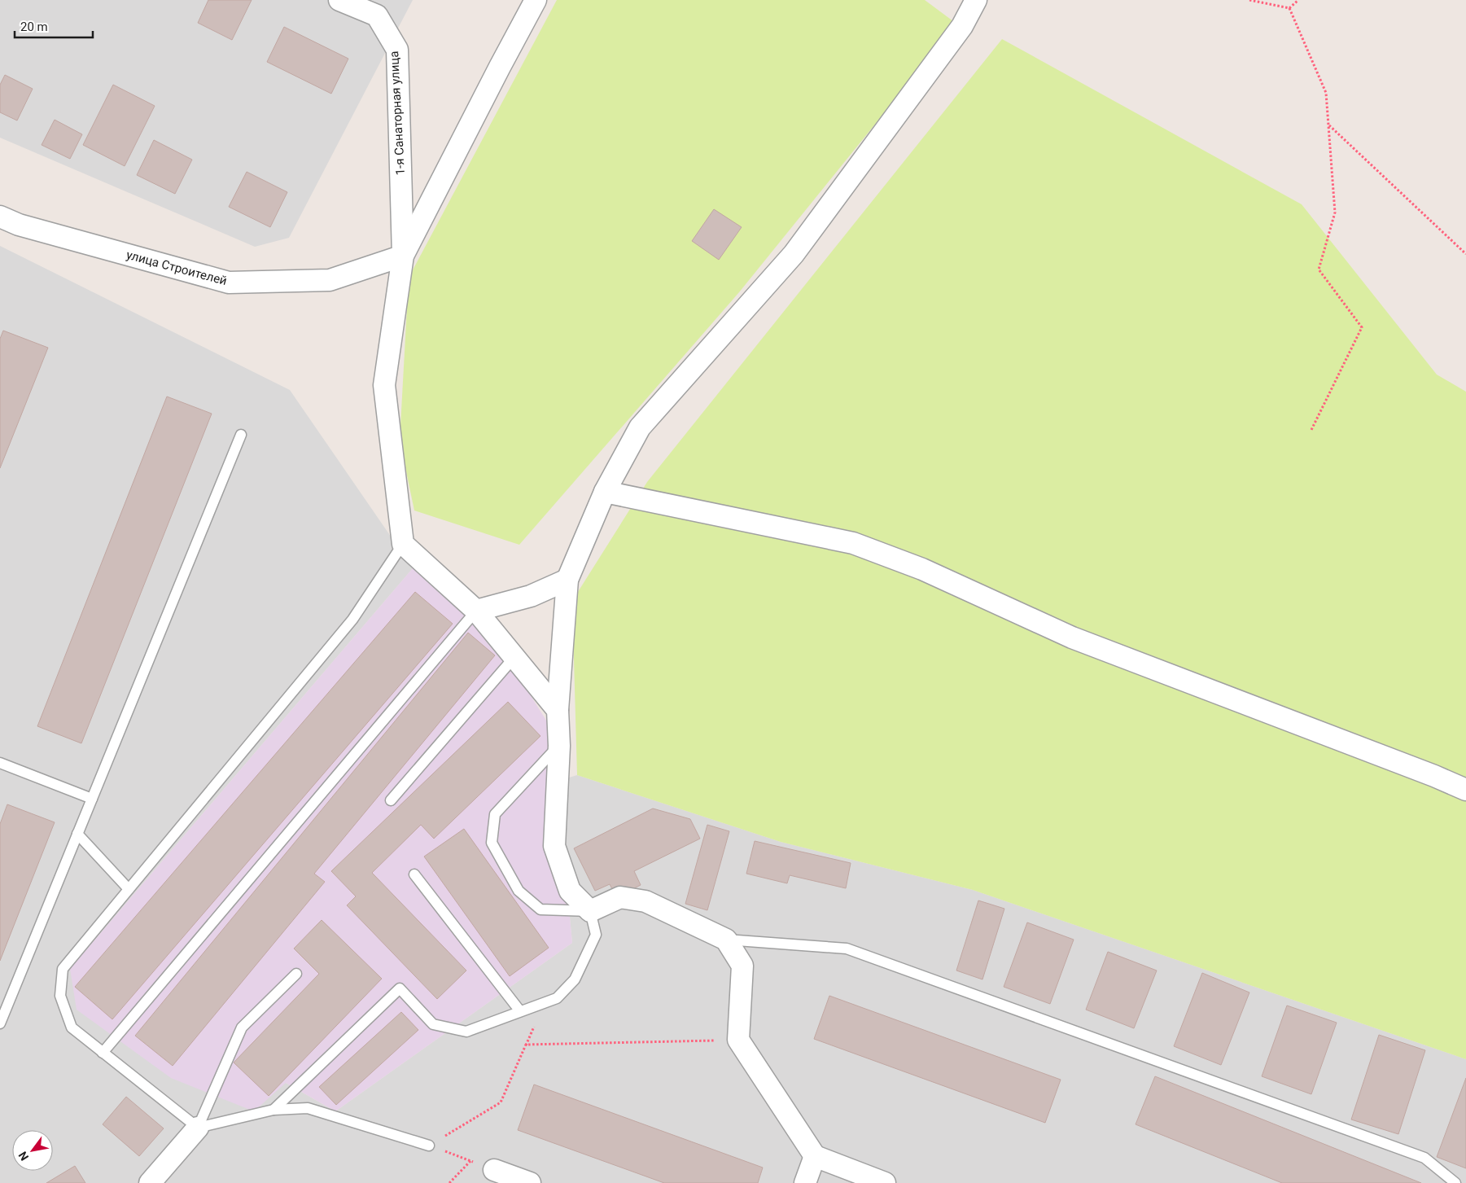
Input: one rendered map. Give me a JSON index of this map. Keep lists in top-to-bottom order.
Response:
{
  "streets": {
    "street": ["1-я Санаторная улица", "улица Строителей"]
  },
  "crossings": [
    ["1-я Санаторная улица", "улица Строителей"]
  ],
  "scale_bar": "20 m",
  "north": "bottom left"
}
